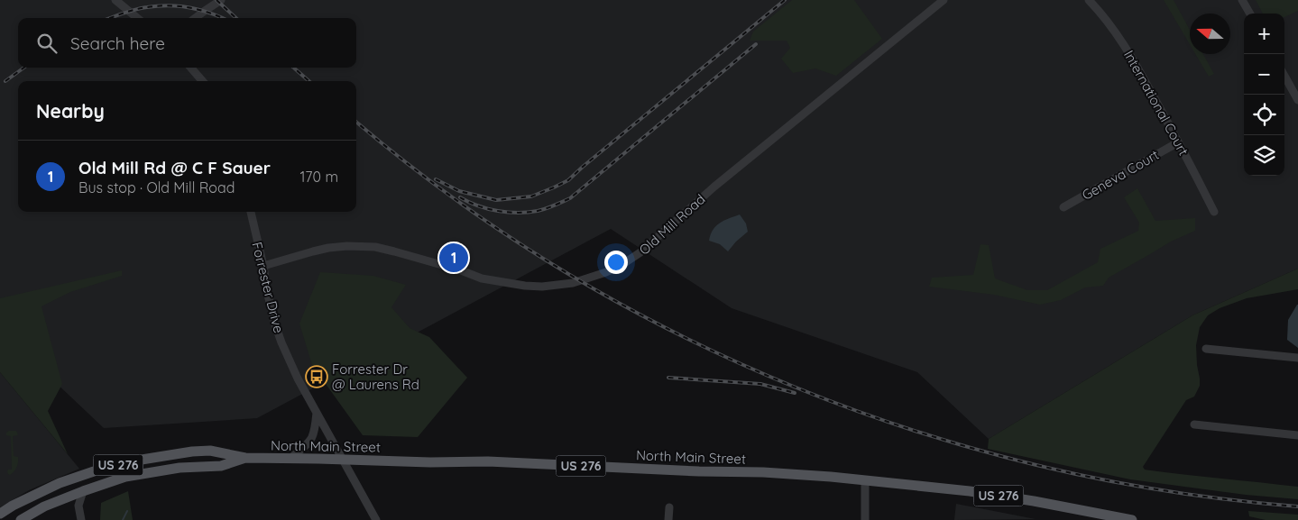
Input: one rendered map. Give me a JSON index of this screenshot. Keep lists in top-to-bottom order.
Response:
{
  "streets": {
    "main road": ["North Main Street", "US 276"],
    "street": [
      "International Court",
      "Geneva Court",
      "Old Mill Road",
      "Forrester Drive"
    ]
  },
  "crossings": [
    ["International Court", "Geneva Court"],
    ["Old Mill Road", "Forrester Drive"],
    ["Forrester Drive", "North Main Street"],
    ["North Main Street", "US 276"]
  ],
  "places": {
    "bus stop": ["Forrester Dr @ Laurens Rd"]
  },
  "north": "left",
  "page": {
    "map_buttons": ["+", "−"],
    "search": "Search here",
    "heading": "Nearby",
    "list": [
      {
        "mark": "1",
        "name": "Old Mill Rd @ C F Sauer",
        "note": "Bus stop · Old Mill Road",
        "value": "170 m"
      }
    ],
    "pins": "1"
  }
}
